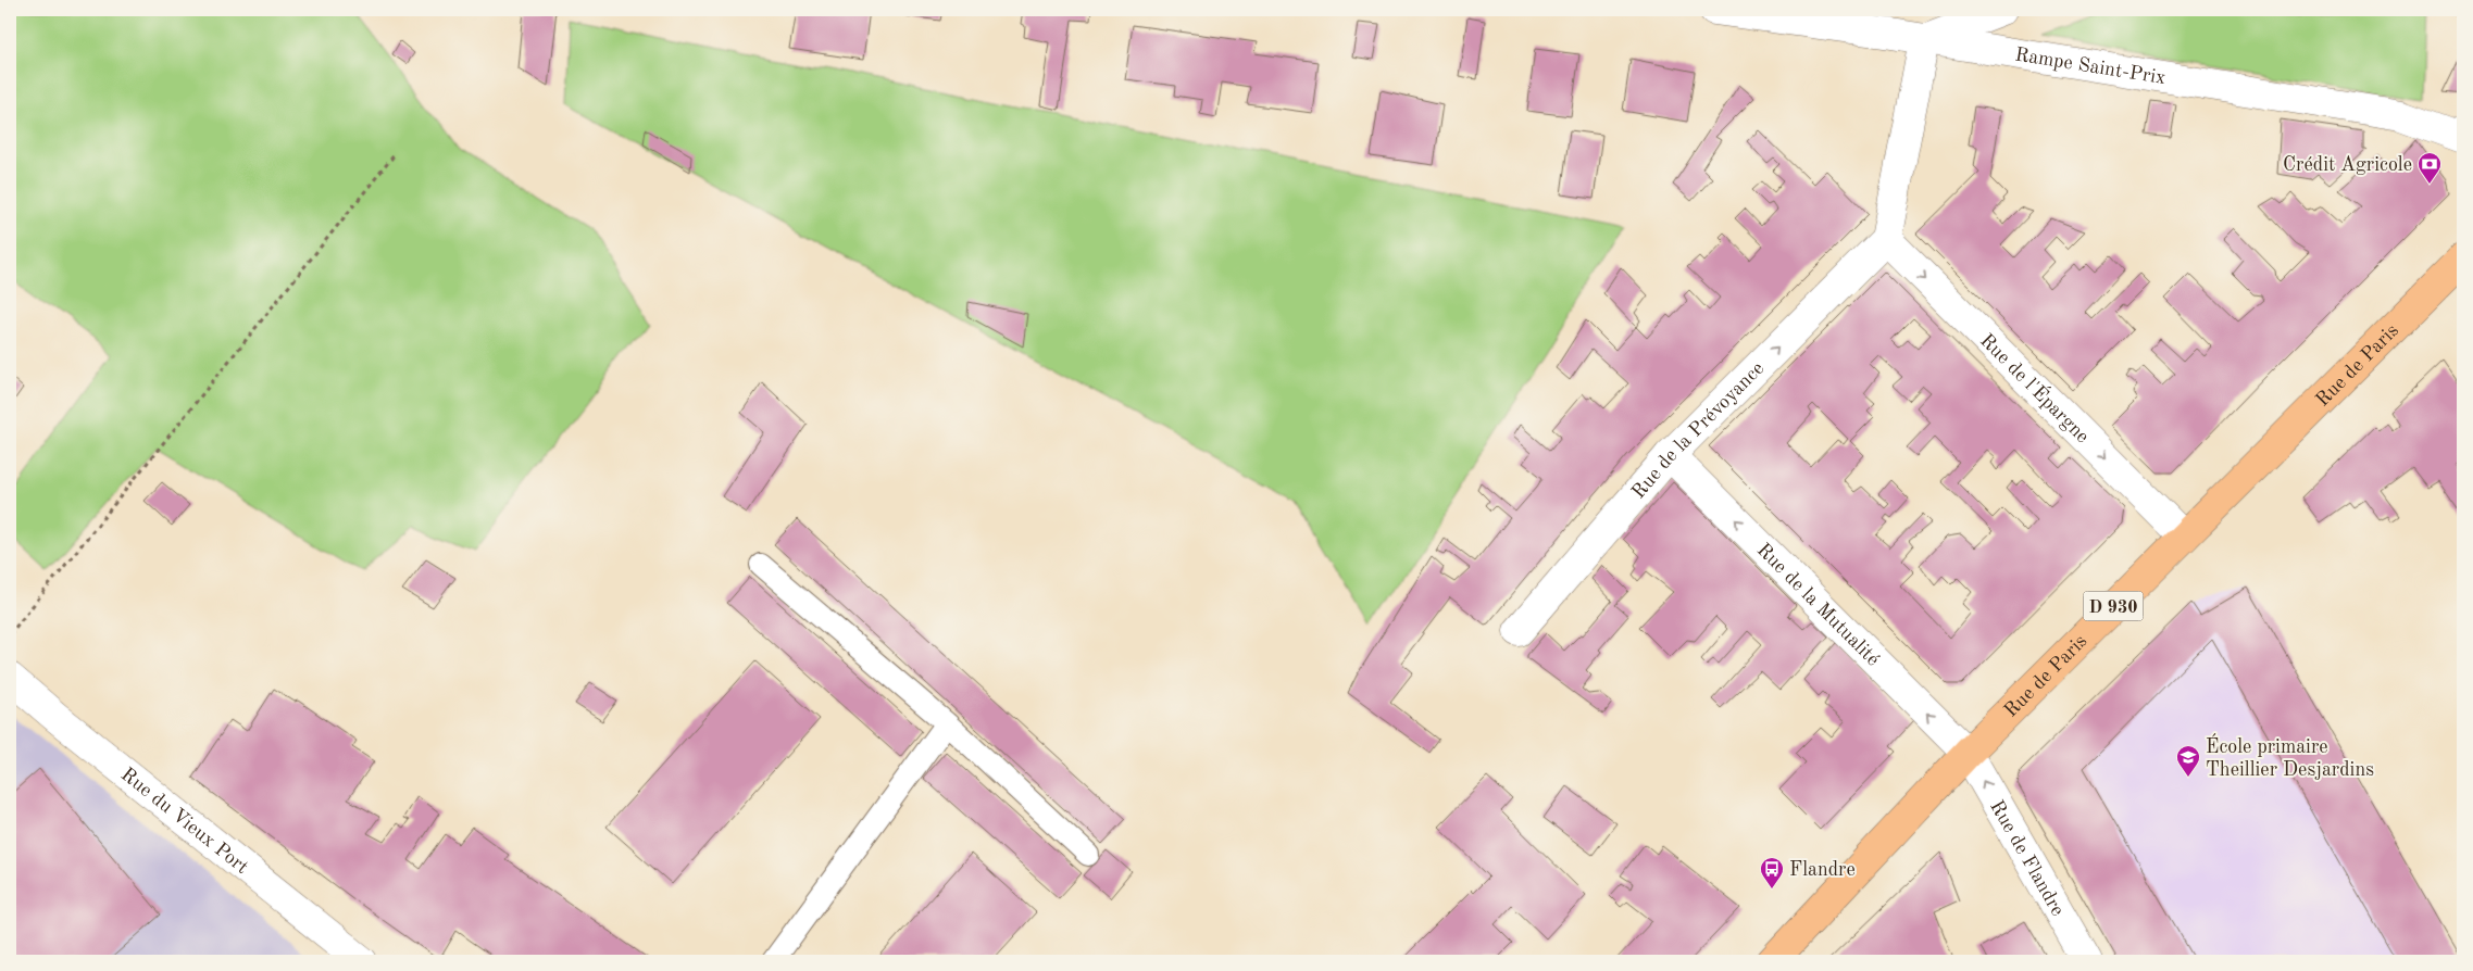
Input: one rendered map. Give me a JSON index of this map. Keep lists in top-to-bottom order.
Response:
{
  "streets": {
    "main road": ["Rue de Paris", "D 930"],
    "street": [
      "Rampe Saint-Prix",
      "Rue de l'Épargne",
      "Rue de la Prévoyance",
      "Rue de la Mutualité",
      "Rue du Vieux Port",
      "Rue de Flandre"
    ]
  },
  "crossings": [
    ["Rue de Paris", "Rue de l'Épargne"],
    ["Rue de Paris", "Rue de la Mutualité"],
    ["Rue de Paris", "Rue de Flandre"],
    ["Rue de l'Épargne", "Rue de la Prévoyance"],
    ["Rue de la Prévoyance", "Rue de la Mutualité"],
    ["Rue de la Mutualité", "Rue de Flandre"]
  ],
  "one_way": [
    "Rue de l'Épargne",
    "Rue de la Prévoyance",
    "Rue de la Mutualité",
    "Rue de Flandre"
  ],
  "places": {
    "bank": ["Crédit Agricole"],
    "school or university": ["École primaire Theillier Desjardins"],
    "bus stop": ["Flandre"]
  }
}
